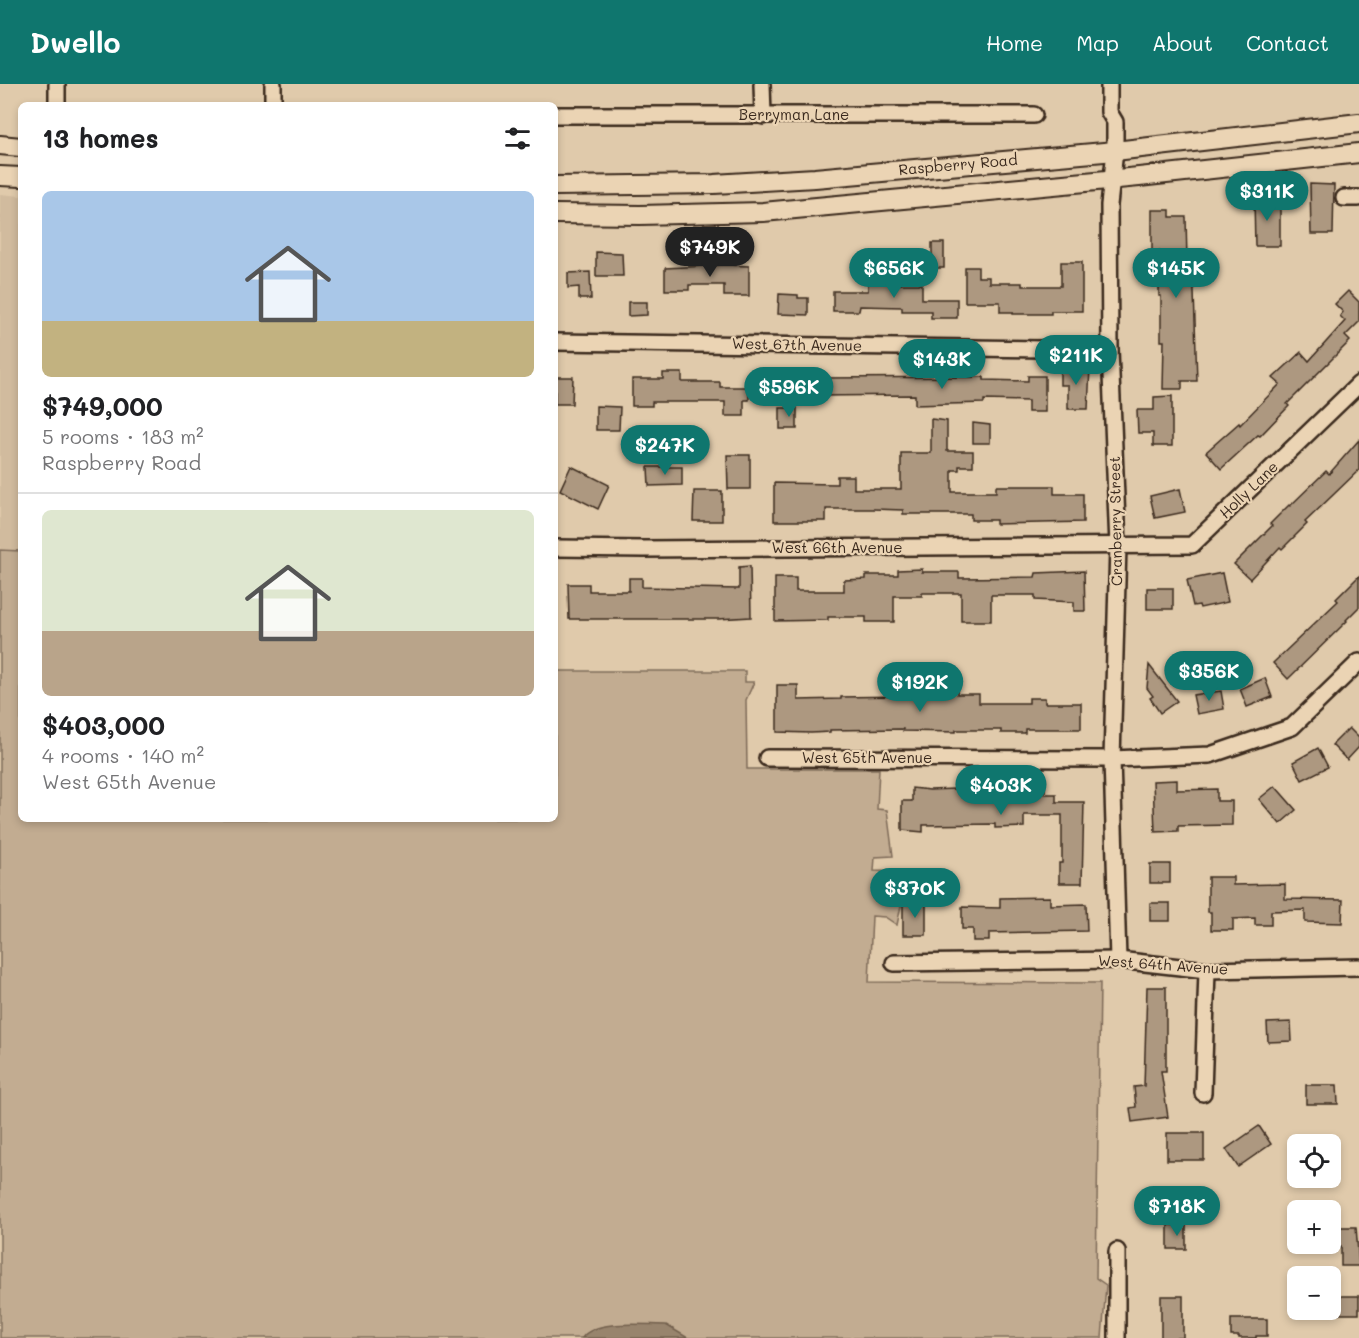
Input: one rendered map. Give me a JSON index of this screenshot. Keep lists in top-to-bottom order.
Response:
{
  "streets": {
    "main road": ["Raspberry Road"],
    "street": [
      "Berryman Lane",
      "West 67th Avenue",
      "Holly Lane",
      "Cranberry Street",
      "West 66th Avenue",
      "West 65th Avenue",
      "West 64th Avenue"
    ]
  },
  "crossings": [
    ["Raspberry Road", "Cranberry Street"],
    ["West 67th Avenue", "Cranberry Street"],
    ["Holly Lane", "Cranberry Street"],
    ["Holly Lane", "West 66th Avenue"],
    ["Cranberry Street", "West 66th Avenue"],
    ["Cranberry Street", "West 65th Avenue"],
    ["Cranberry Street", "West 64th Avenue"]
  ],
  "page": {
    "header": "Dwello",
    "nav": [
      "Home",
      "Map",
      "About",
      "Contact"
    ],
    "heading": "13 homes",
    "price": [
      "$311K",
      "$749K",
      "$656K",
      "$145K",
      "$211K",
      "$143K",
      "$596K",
      "$247K",
      "$356K",
      "$192K",
      "$403K",
      "$370K",
      "$718K"
    ],
    "list": [
      {
        "name": "$749,000",
        "note": "5 rooms · 183 m² · Raspberry Road"
      },
      {
        "name": "$403,000",
        "note": "4 rooms · 140 m² · West 65th Avenue"
      }
    ],
    "map_buttons": ["+", "−"]
  }
}
